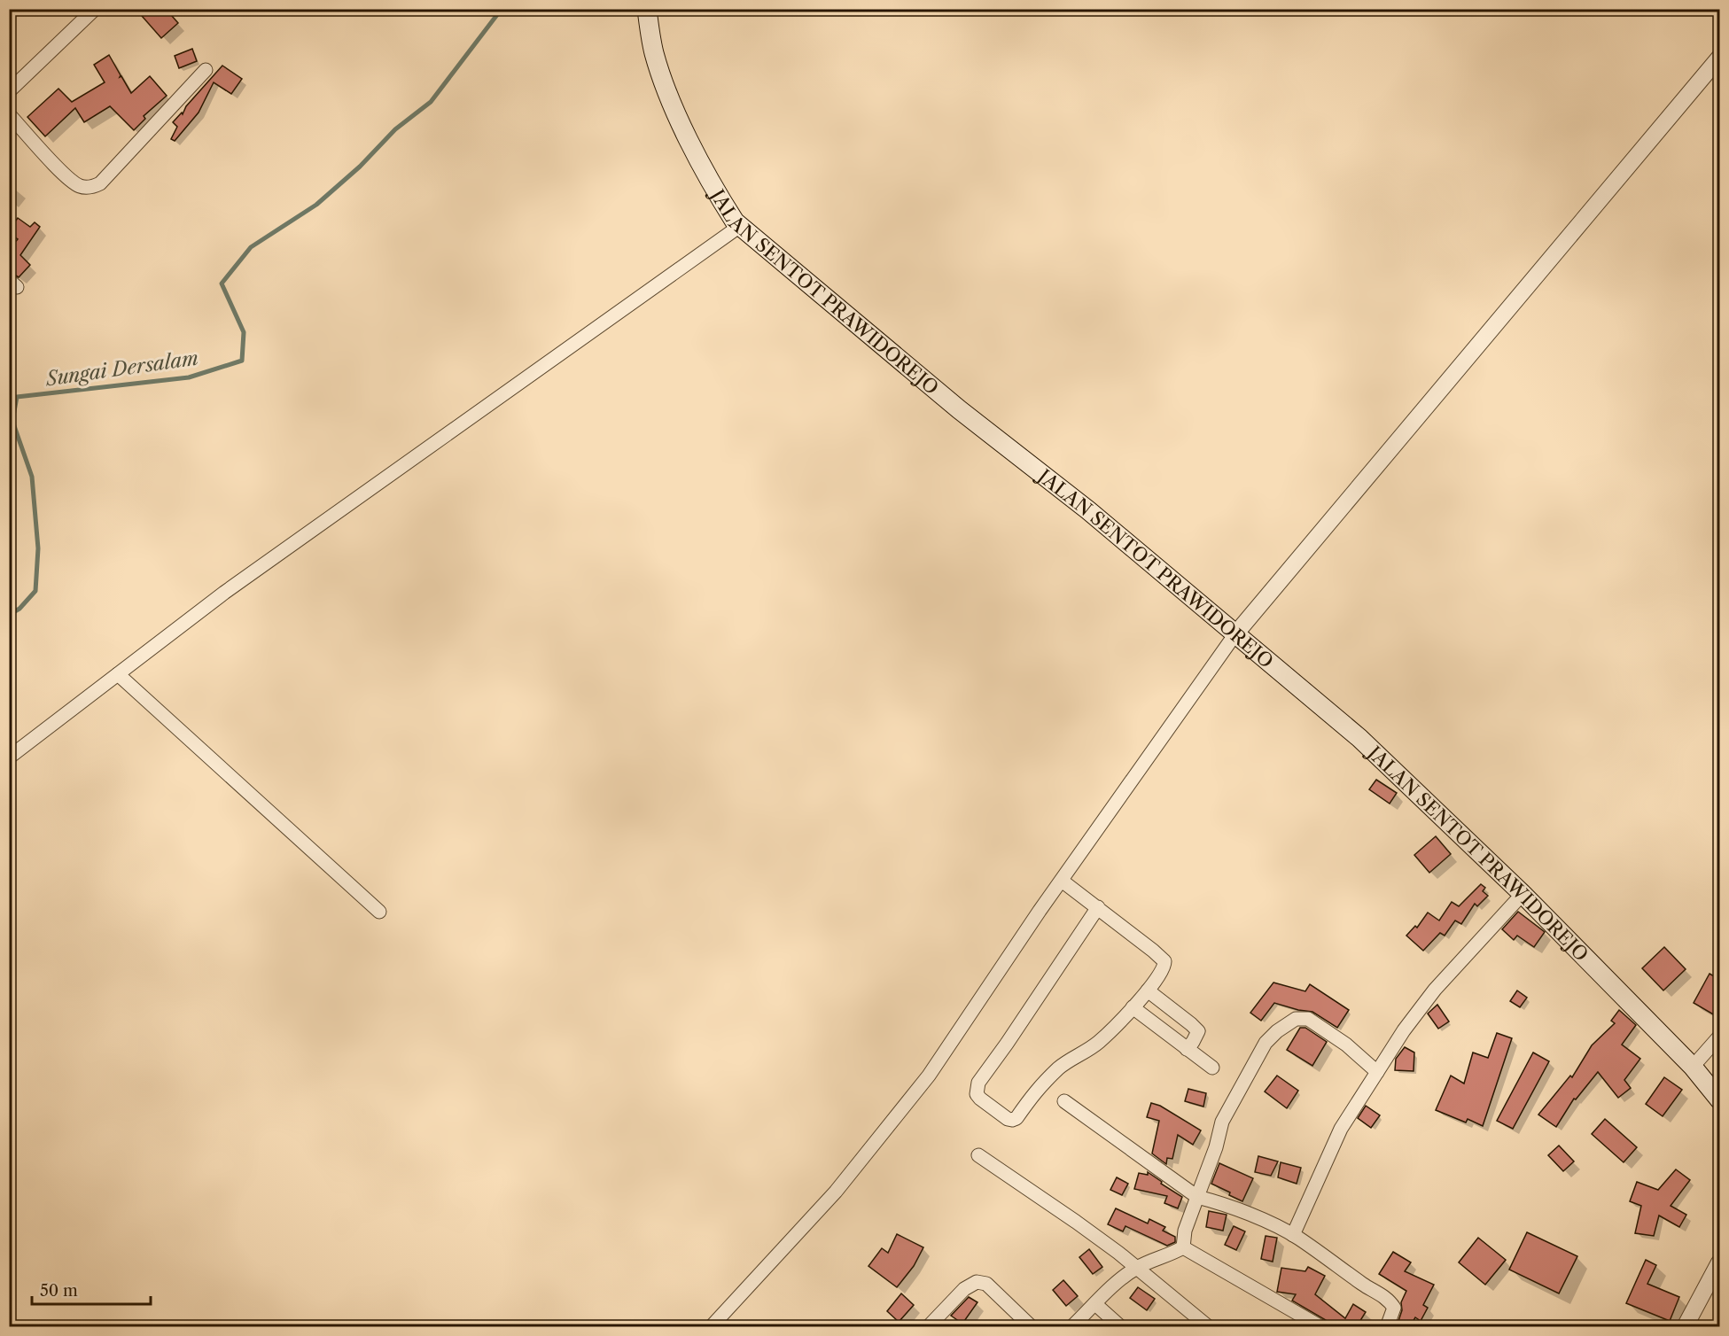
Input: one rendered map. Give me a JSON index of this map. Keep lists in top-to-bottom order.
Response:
{
  "streets": {
    "main road": ["JALAN SENTOT PRAWIDOREJO"]
  },
  "water": ["Sungai Dersalam"],
  "scale_bar": "50 m"
}
